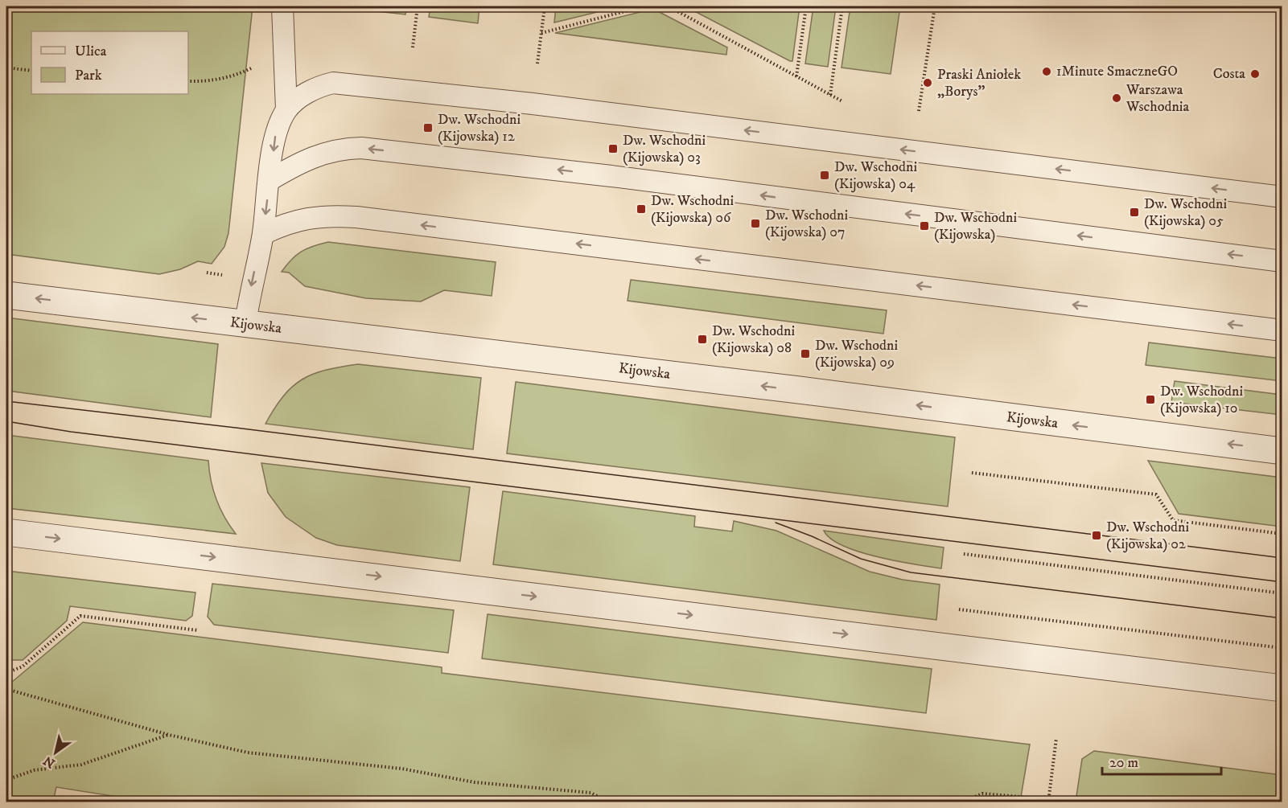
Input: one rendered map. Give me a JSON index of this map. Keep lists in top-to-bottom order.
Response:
{
  "streets": {
    "street": ["Kijowska"]
  },
  "places": {
    "other": [
      "1Minute SmaczneGO",
      "Costa",
      "Praski Aniołek „Borys”",
      "Warszawa Wschodnia"
    ],
    "transit": [
      "Dw. Wschodni (Kijowska) 12",
      "Dw. Wschodni (Kijowska) 03",
      "Dw. Wschodni (Kijowska) 04",
      "Dw. Wschodni (Kijowska) 06",
      "Dw. Wschodni (Kijowska) 05",
      "Dw. Wschodni (Kijowska) 07",
      "Dw. Wschodni (Kijowska)",
      "Dw. Wschodni (Kijowska) 08",
      "Dw. Wschodni (Kijowska) 09",
      "Dw. Wschodni (Kijowska) 10",
      "Dw. Wschodni (Kijowska) 02"
    ]
  },
  "legend": ["Ulica", "Park"],
  "scale_bar": "20 m",
  "north": "bottom left"
}
